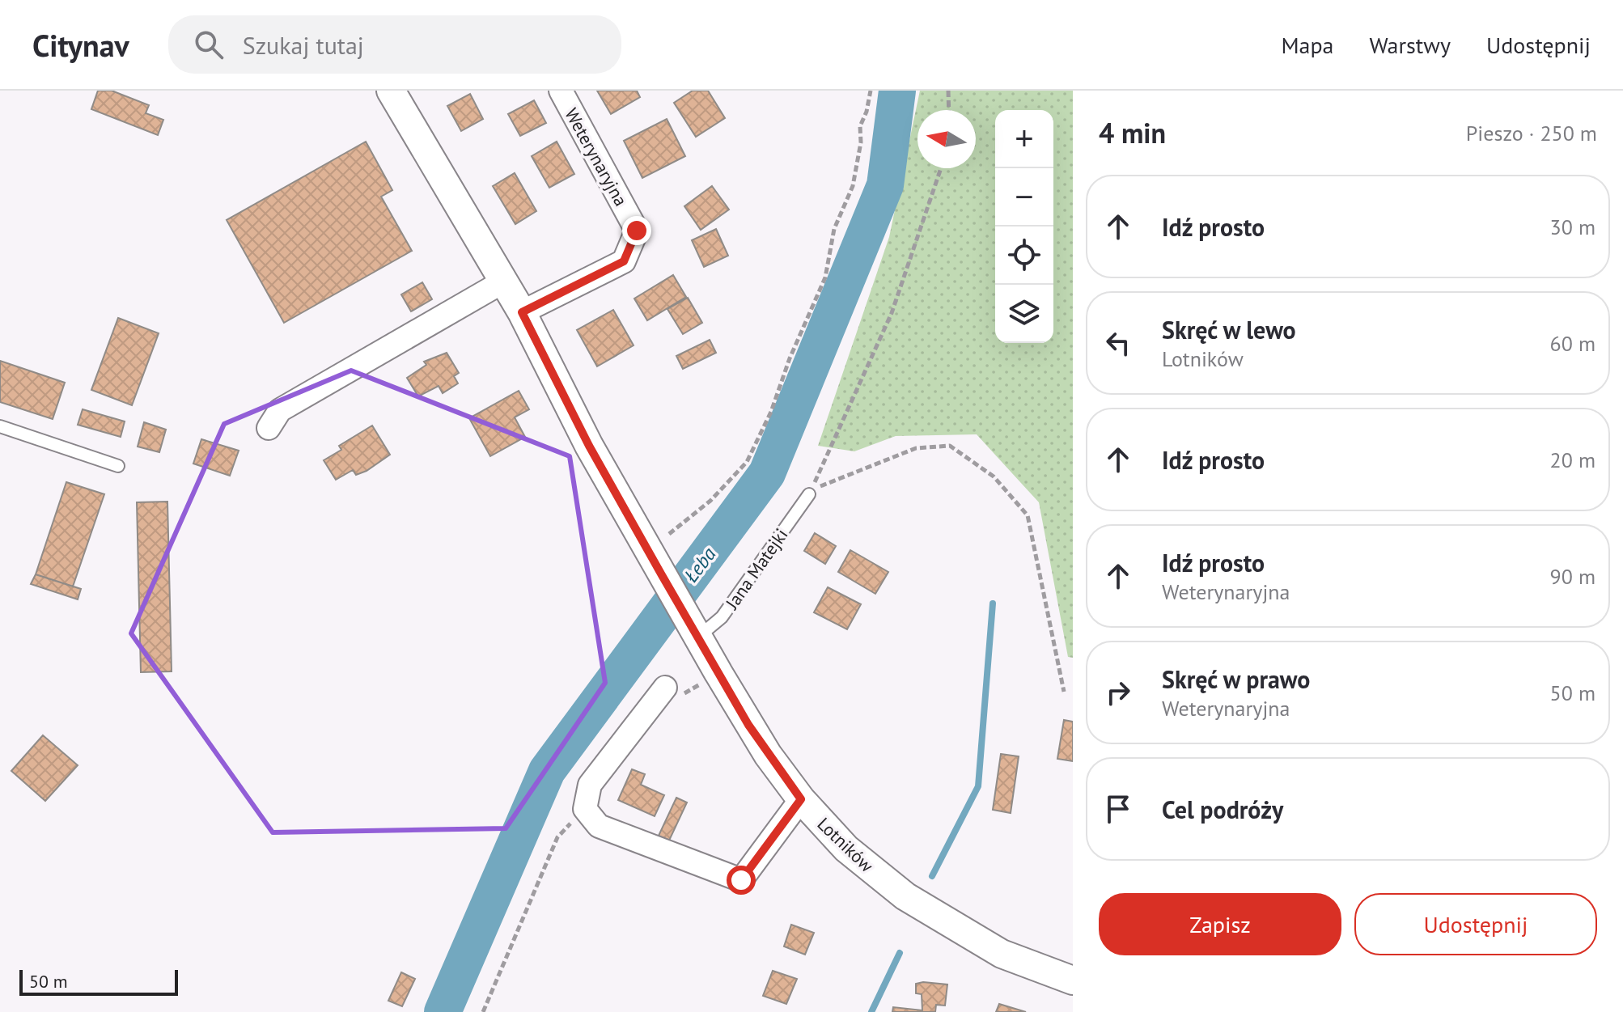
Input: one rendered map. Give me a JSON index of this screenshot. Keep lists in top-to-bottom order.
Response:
{
  "streets": {
    "street": ["Weterynaryjna", "Lotników"],
    "lane": ["Jana Matejki"]
  },
  "crossings": [
    ["Weterynaryjna", "Lotników"],
    ["Jana Matejki", "Lotników"]
  ],
  "water": ["Łeba"],
  "scale_bar": "50 m",
  "north": "left",
  "page": {
    "header": "Citynav",
    "search": "Szukaj tutaj",
    "nav": ["Mapa", "Warstwy", "Udostępnij"],
    "heading": ["4 min", "Pieszo · 250 m"],
    "map_buttons": ["+", "−"],
    "list": [
      ["Idź prosto", "30 m"],
      ["Skręć w lewo", "Lotników", "60 m"],
      ["Idź prosto", "20 m"],
      ["Idź prosto", "Weterynaryjna", "90 m"],
      ["Skręć w prawo", "Weterynaryjna", "50 m"],
      "Cel podróży"
    ],
    "buttons": ["Zapisz", "Udostępnij"],
    "scale": "50 m"
  }
}
